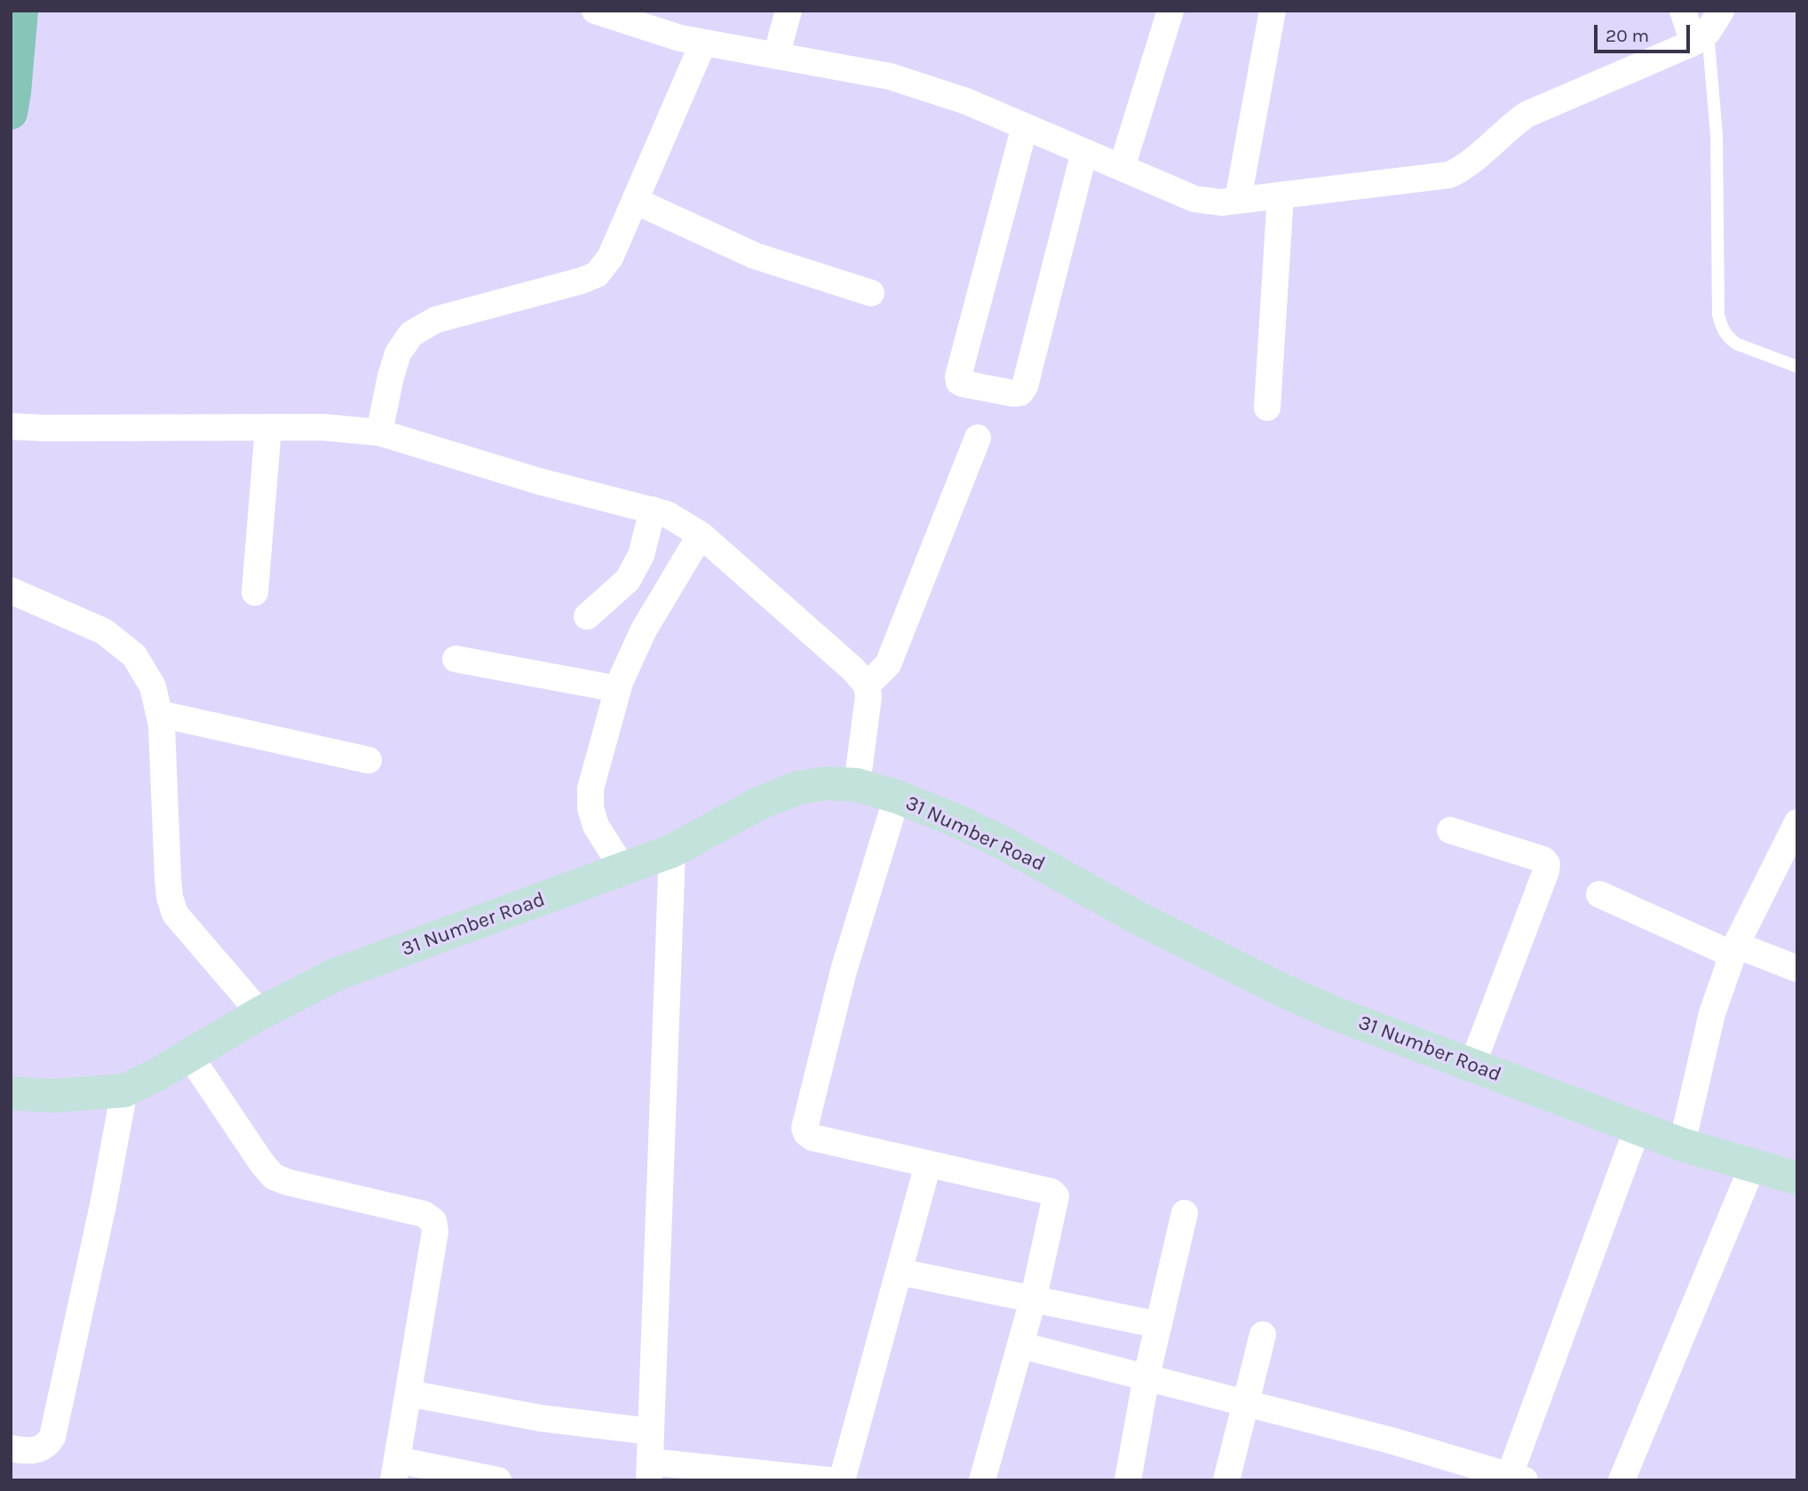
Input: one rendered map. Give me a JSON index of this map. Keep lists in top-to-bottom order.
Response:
{
  "streets": {
    "main road": ["31 Number Road"]
  },
  "scale_bar": "20 m"
}
